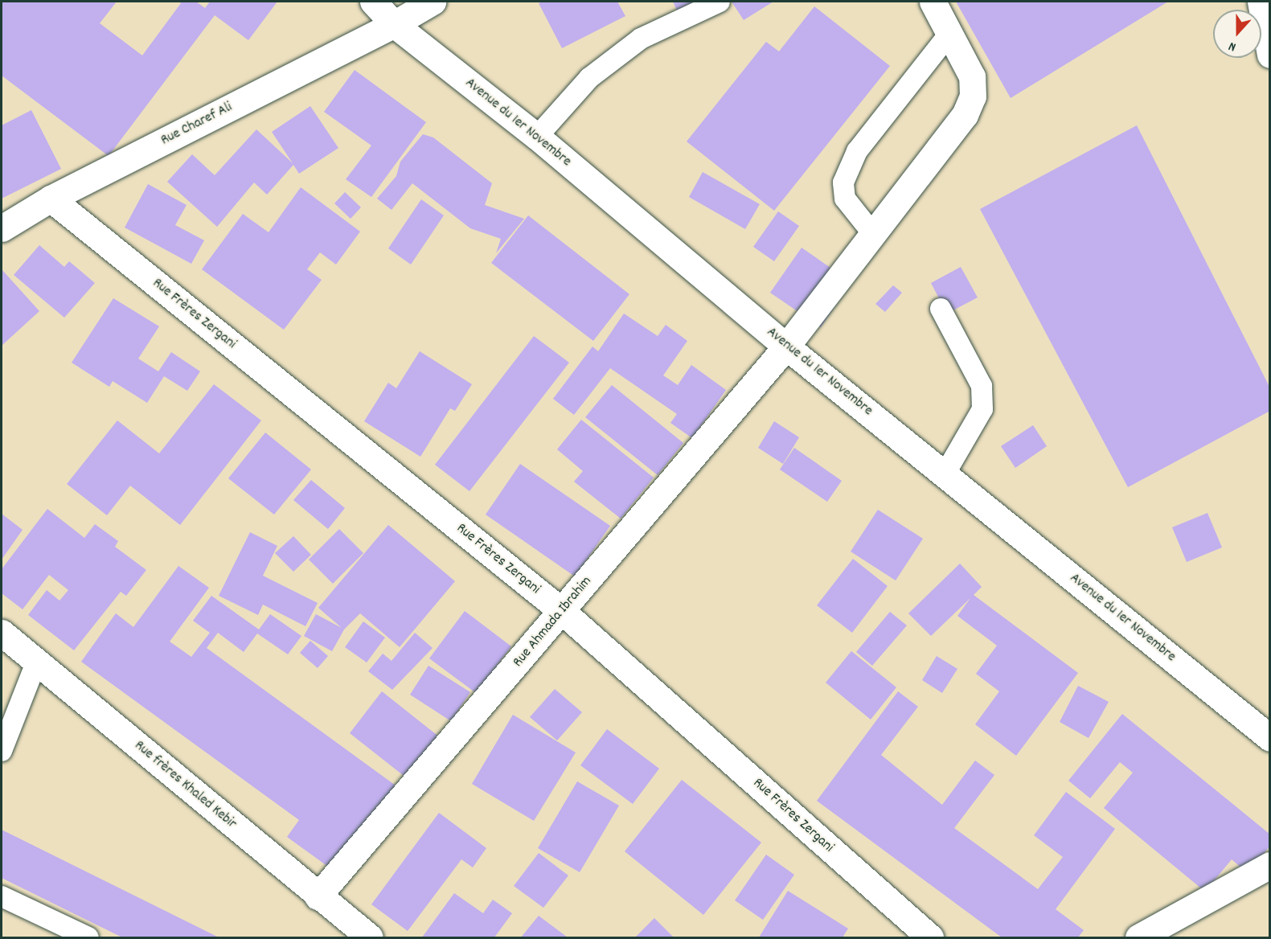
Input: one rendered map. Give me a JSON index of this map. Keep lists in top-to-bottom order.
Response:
{
  "streets": {
    "street": [
      "Avenue du 1er Novembre",
      "Rue Charef Ali",
      "Rue Frères Zergani",
      "Rue Ahmada Ibrahim",
      "Rue frères Khaled Kebir"
    ]
  },
  "crossings": [
    ["Avenue du 1er Novembre", "Rue Charef Ali"],
    ["Avenue du 1er Novembre", "Rue Ahmada Ibrahim"],
    ["Rue Charef Ali", "Rue Frères Zergani"],
    ["Rue Frères Zergani", "Rue Ahmada Ibrahim"],
    ["Rue Ahmada Ibrahim", "Rue frères Khaled Kebir"]
  ],
  "north": "bottom"
}
